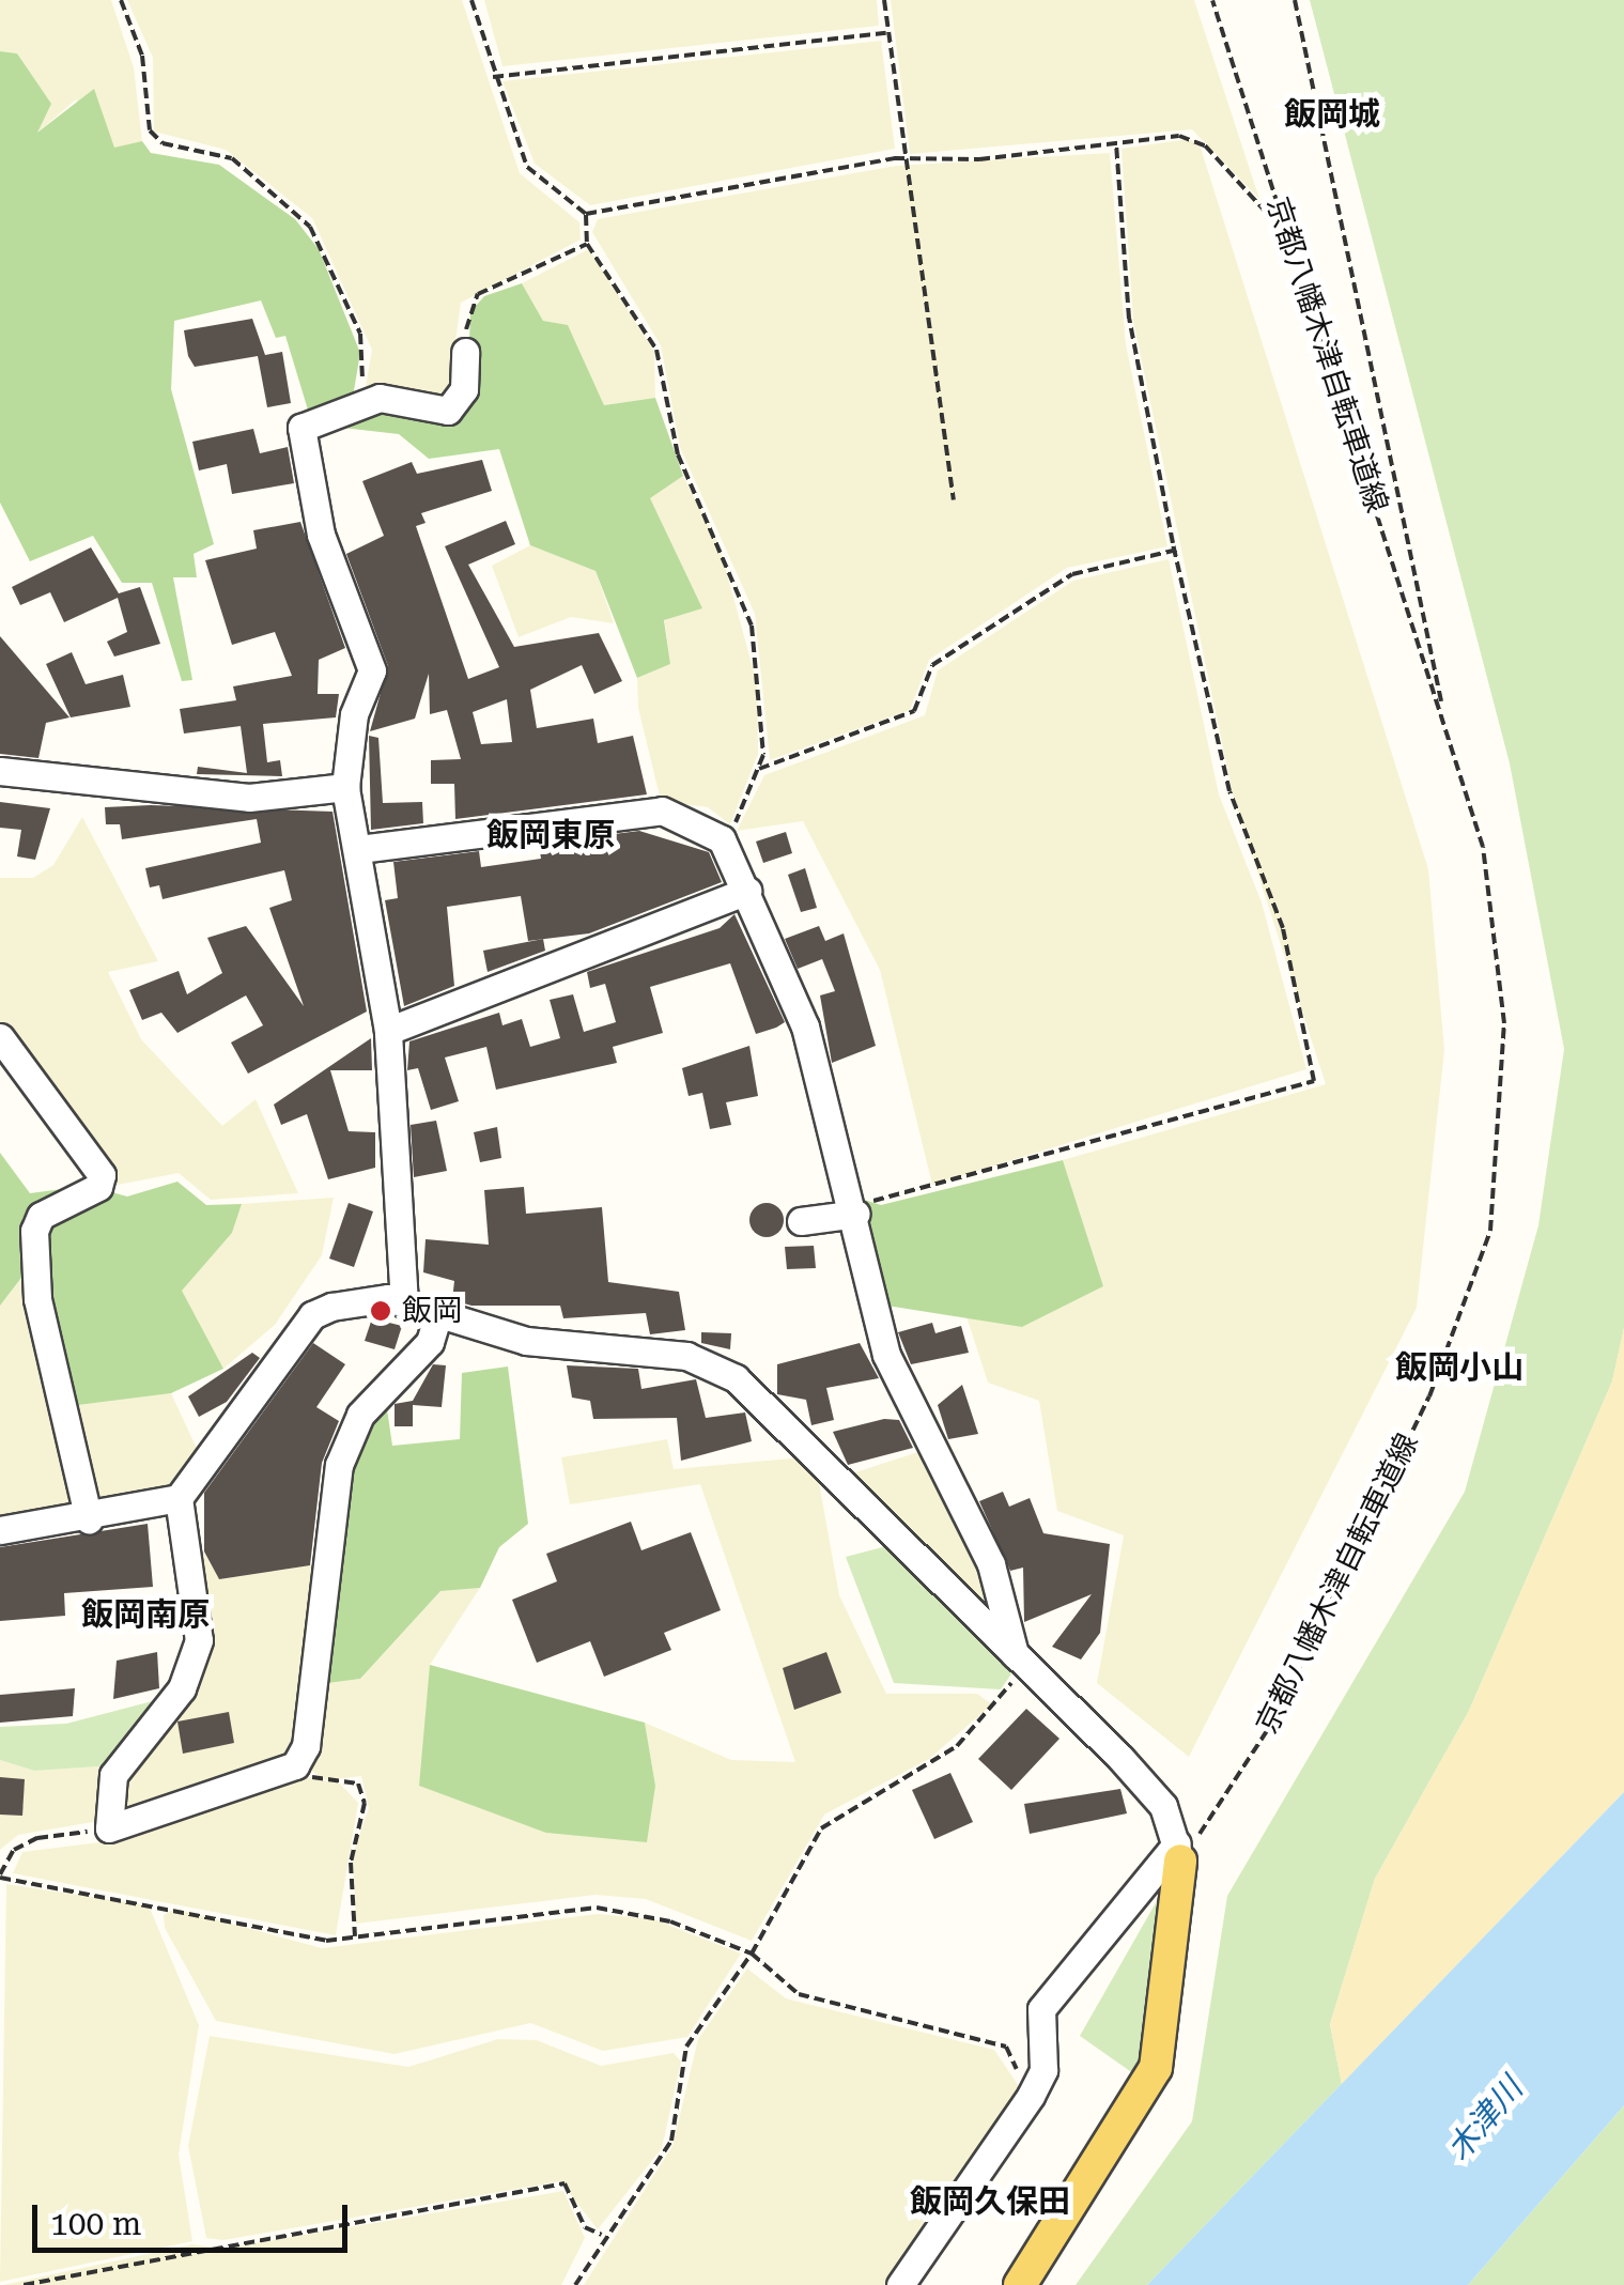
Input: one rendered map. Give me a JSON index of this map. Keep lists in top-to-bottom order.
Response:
{
  "streets": {
    "path": ["京都八幡木津自転車道線"]
  },
  "districts": [
    "飯岡城",
    "飯岡東原",
    "飯岡小山",
    "飯岡南原",
    "飯岡久保田"
  ],
  "water": ["木津川"],
  "places": ["飯岡"],
  "scale_bar": "100 m"
}
